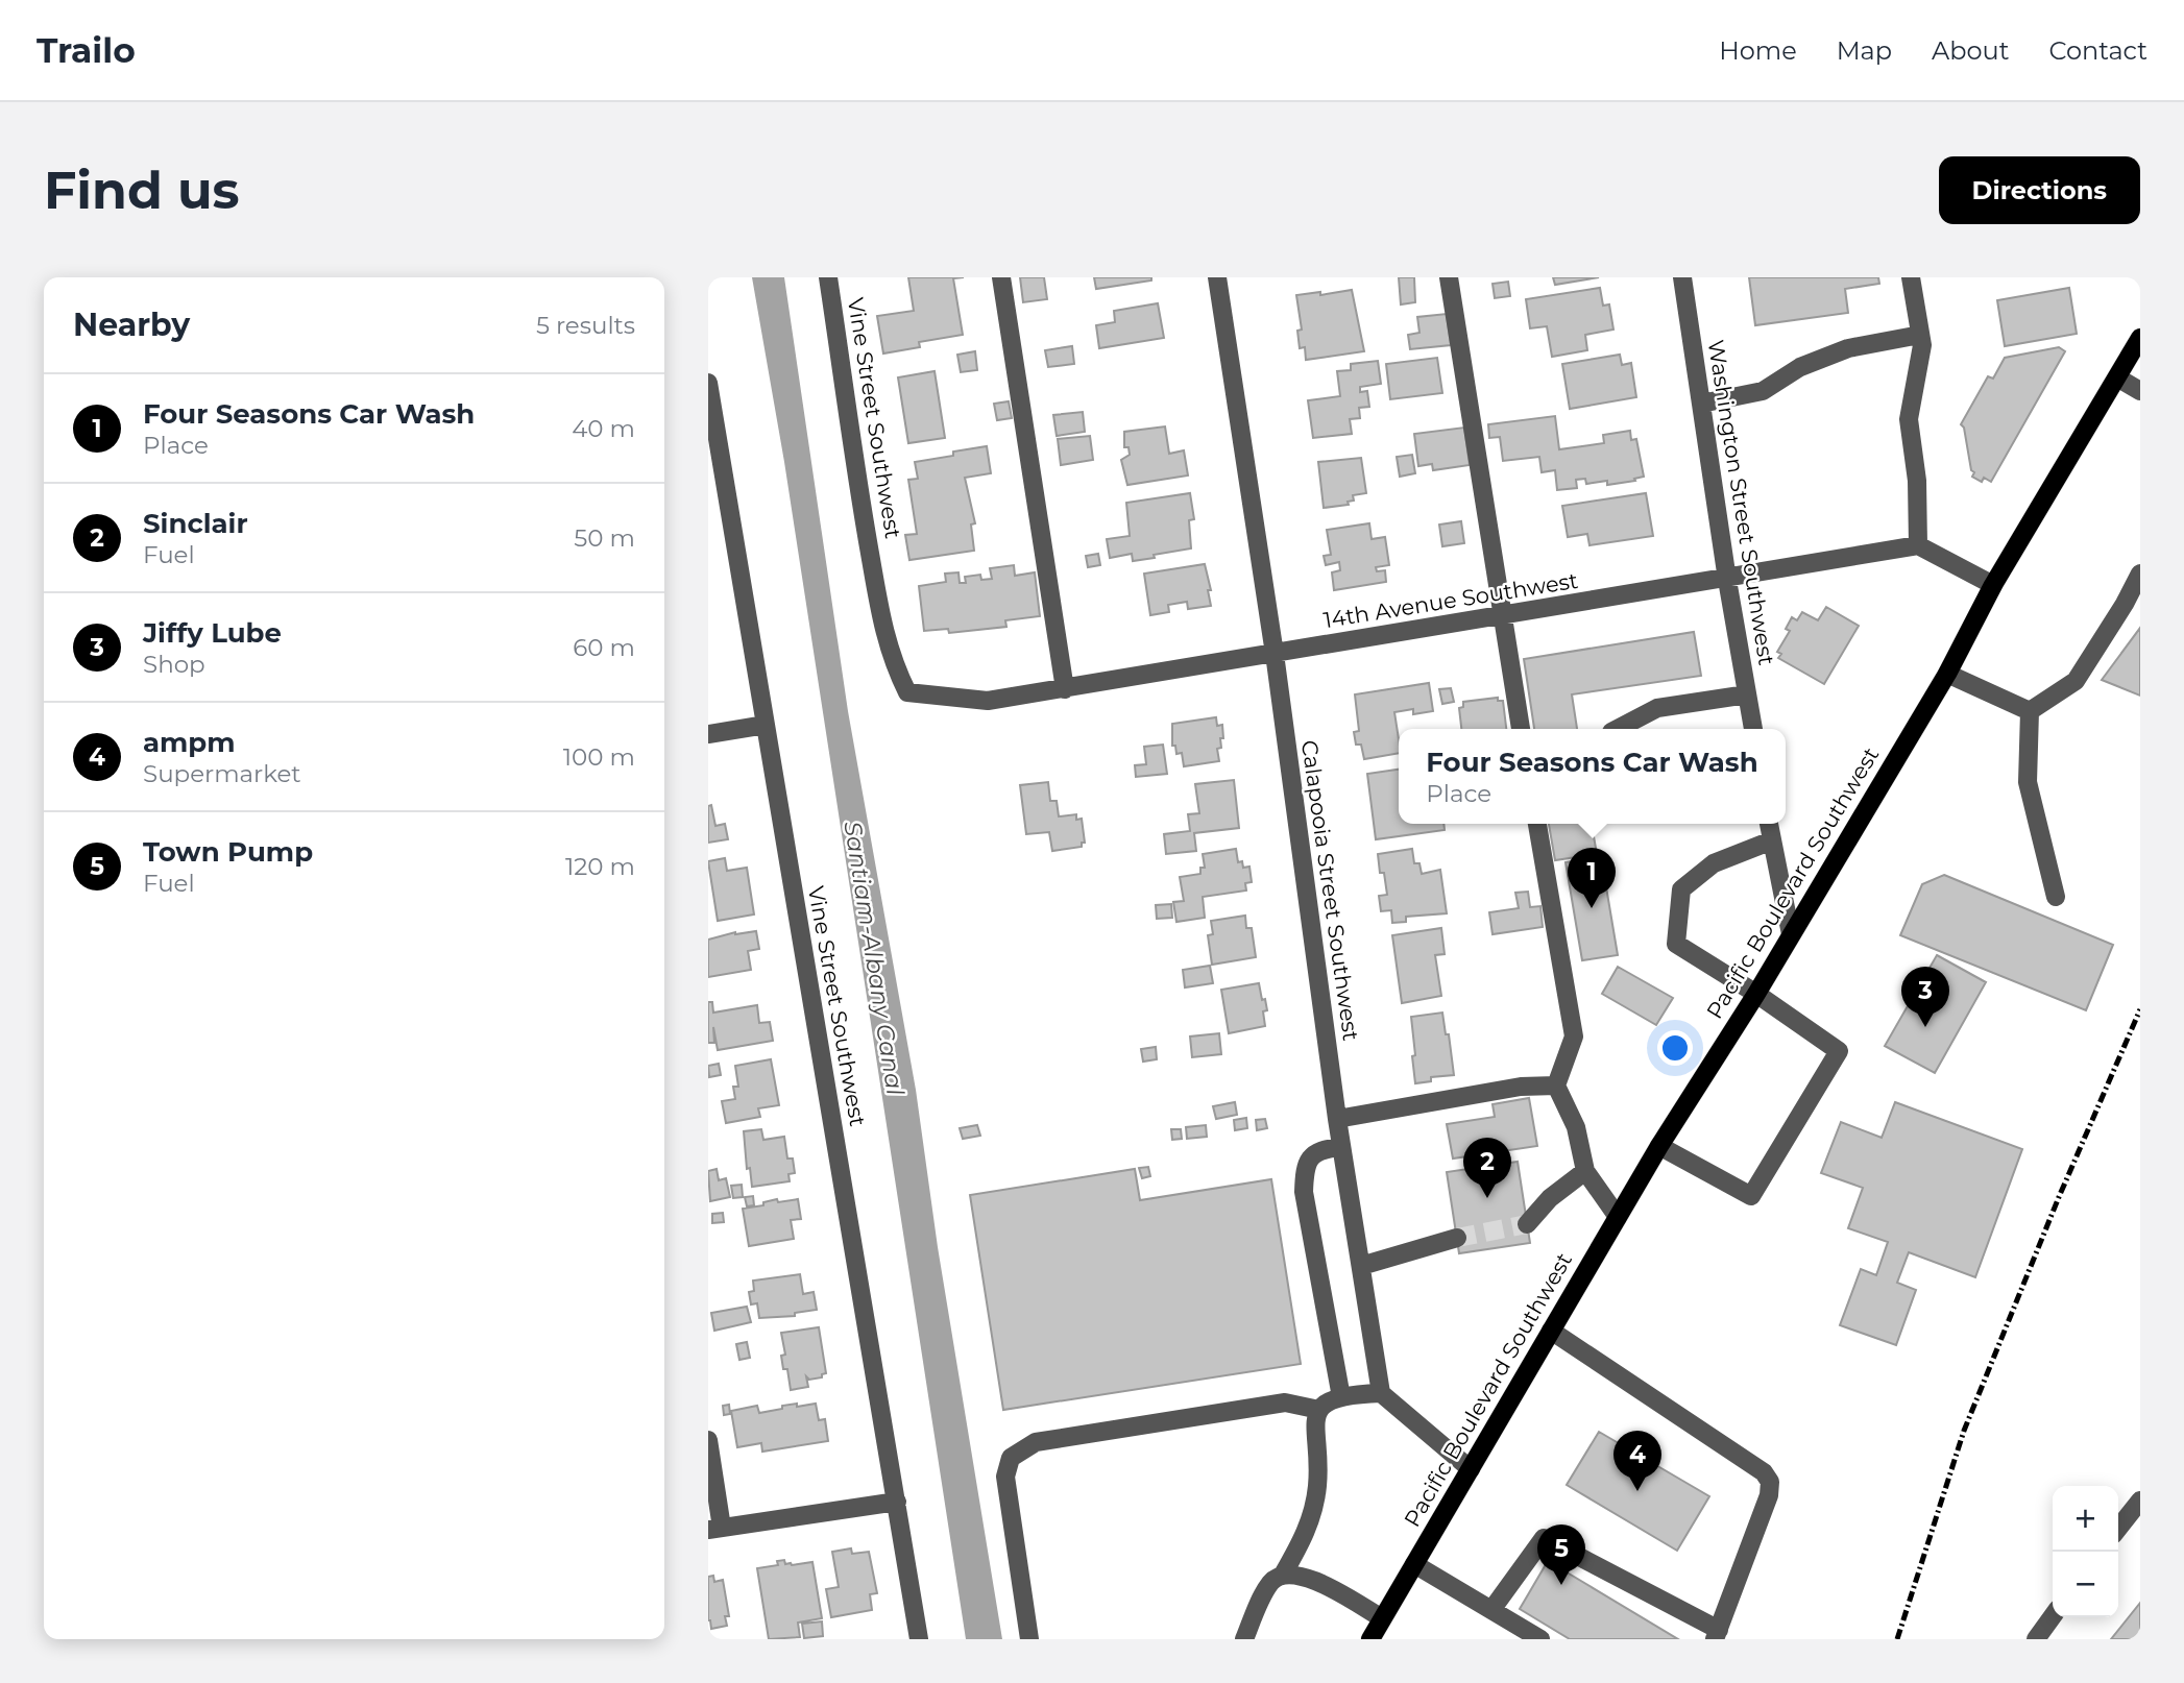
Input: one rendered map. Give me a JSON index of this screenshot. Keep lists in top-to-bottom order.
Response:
{
  "streets": {
    "main road": ["Pacific Boulevard Southwest"],
    "street": [
      "Vine Street Southwest",
      "Washington Street Southwest",
      "14th Avenue Southwest",
      "Calapooia Street Southwest"
    ]
  },
  "crossings": [
    ["Vine Street Southwest", "14th Avenue Southwest"],
    ["Washington Street Southwest", "14th Avenue Southwest"],
    ["14th Avenue Southwest", "Calapooia Street Southwest"]
  ],
  "water": ["Santiam-Albany Canal"],
  "page": {
    "header": "Trailo",
    "nav": [
      "Home",
      "Map",
      "About",
      "Contact"
    ],
    "buttons": "Directions",
    "title": "Find us",
    "heading": ["Nearby", "5 results"],
    "list": [
      {
        "mark": "1",
        "name": "Four Seasons Car Wash",
        "note": "Place",
        "value": "40 m"
      },
      {
        "mark": "2",
        "name": "Sinclair",
        "note": "Fuel",
        "value": "50 m"
      },
      {
        "mark": "3",
        "name": "Jiffy Lube",
        "note": "Shop",
        "value": "60 m"
      },
      {
        "mark": "4",
        "name": "ampm",
        "note": "Supermarket",
        "value": "100 m"
      },
      {
        "mark": "5",
        "name": "Town Pump",
        "note": "Fuel",
        "value": "120 m"
      }
    ],
    "popup": ["Four Seasons Car Wash", "Place"],
    "pins": [
      "1",
      "3",
      "2",
      "4",
      "5"
    ],
    "map_buttons": ["+", "−"]
  }
}
